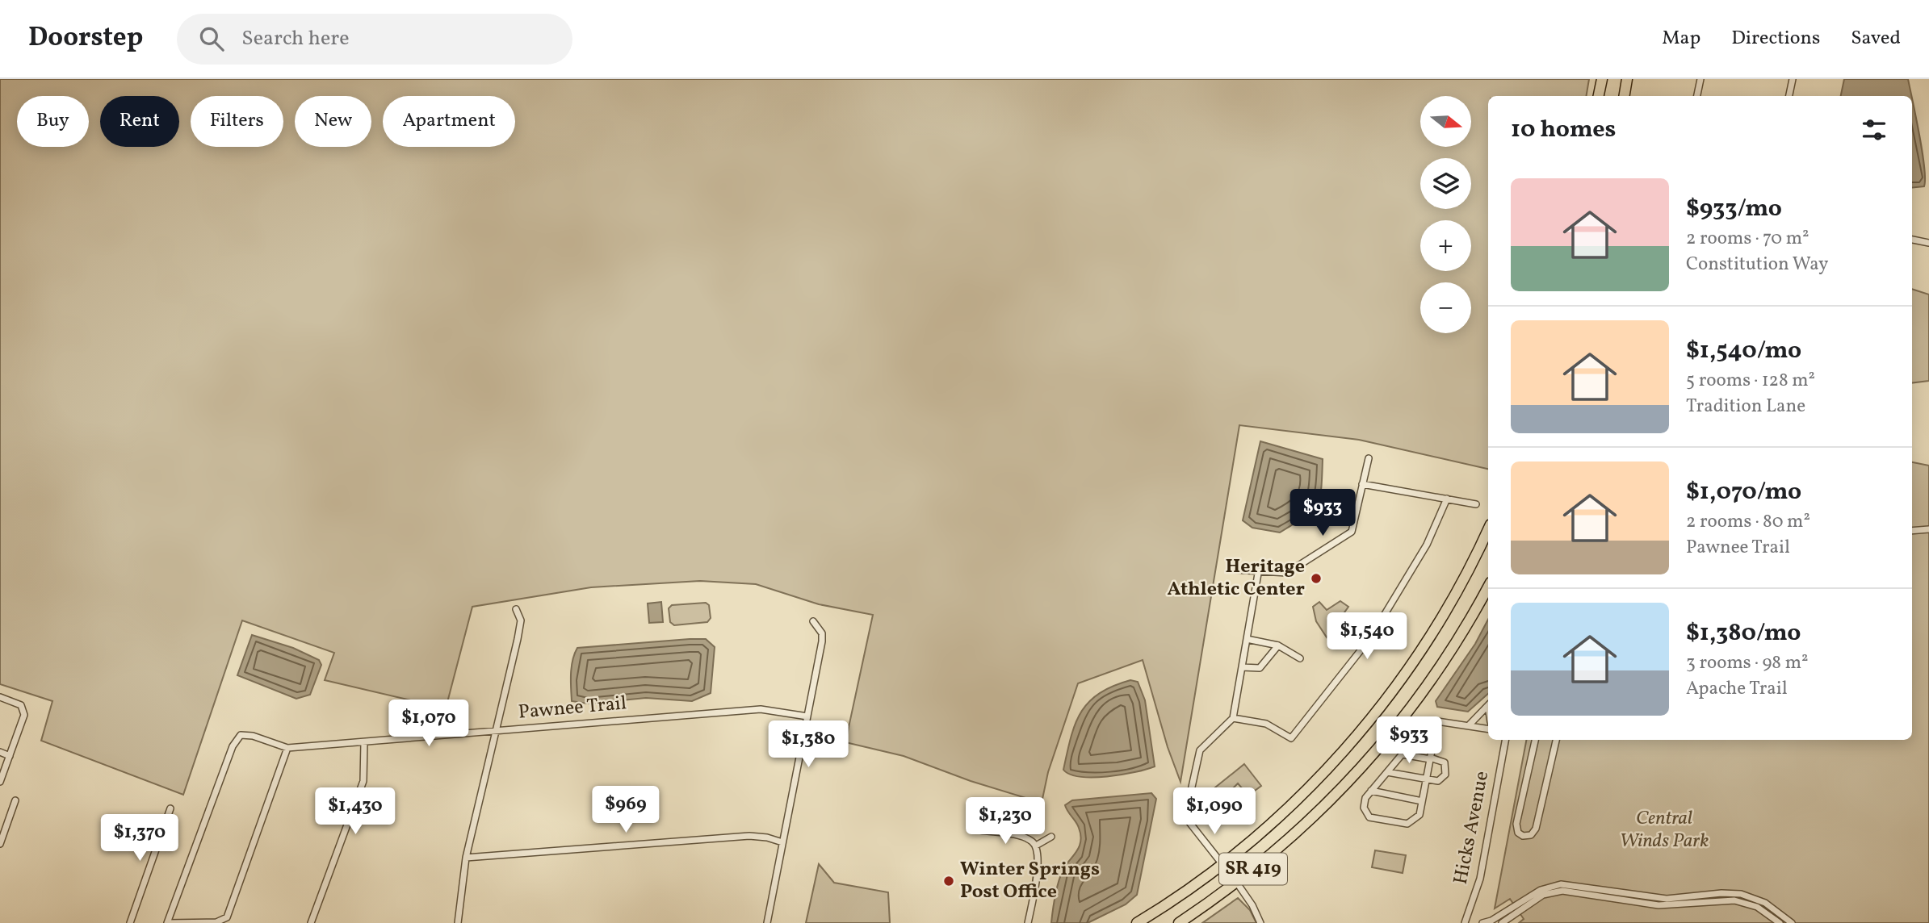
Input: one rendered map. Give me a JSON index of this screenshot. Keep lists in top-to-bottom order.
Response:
{
  "streets": {
    "main road": ["SR 419"],
    "street": ["Pawnee Trail", "Hicks Avenue"]
  },
  "parks": ["Central Winds Park"],
  "places": ["Heritage Athletic Center", "Winter Springs Post Office"],
  "north": "right",
  "page": {
    "header": "Doorstep",
    "search": "Search here",
    "nav": ["Map", "Directions", "Saved"],
    "map_buttons": ["+", "−"],
    "chip": [
      "Buy",
      "Rent",
      "Filters",
      "New",
      "Apartment"
    ],
    "heading": "10 homes",
    "list": [
      {
        "name": "$933/mo",
        "note": "2 rooms · 70 m² · Constitution Way"
      },
      {
        "name": "$1,540/mo",
        "note": "5 rooms · 128 m² · Tradition Lane"
      },
      {
        "name": "$1,070/mo",
        "note": "2 rooms · 80 m² · Pawnee Trail"
      },
      {
        "name": "$1,380/mo",
        "note": "3 rooms · 98 m² · Apache Trail"
      }
    ],
    "price": [
      "$933",
      "$1,540",
      "$1,070",
      "$933",
      "$1,380",
      "$969",
      "$1,430",
      "$1,090",
      "$1,230",
      "$1,370"
    ]
  }
}
